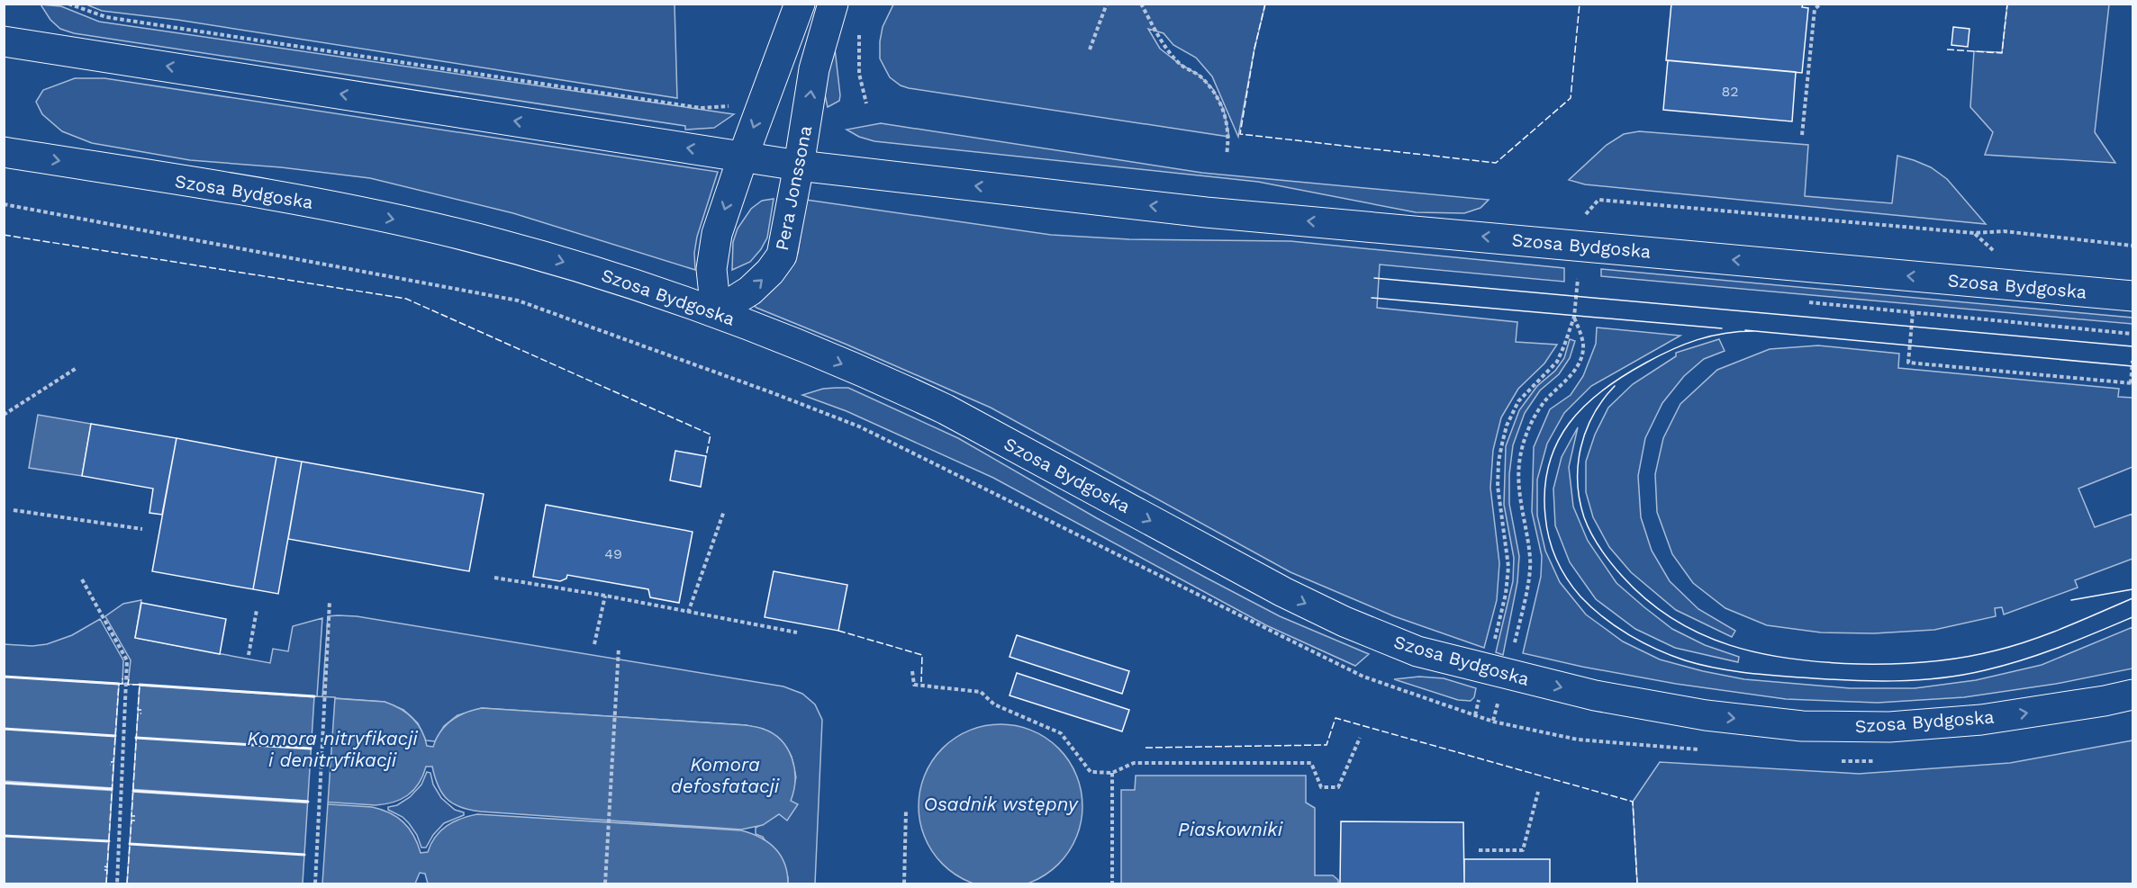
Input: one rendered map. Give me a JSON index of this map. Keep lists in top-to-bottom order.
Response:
{
  "streets": {
    "main road": ["Pera Jonssona", "Szosa Bydgoska"]
  },
  "crossings": [
    ["Pera Jonssona", "Szosa Bydgoska"]
  ],
  "water": [
    "Komora nitryfikacji i denitryfikacji",
    "Komora defosfatacji",
    "Osadnik wstępny",
    "Piaskowniki"
  ],
  "house_numbers": ["82", "49"]
}
